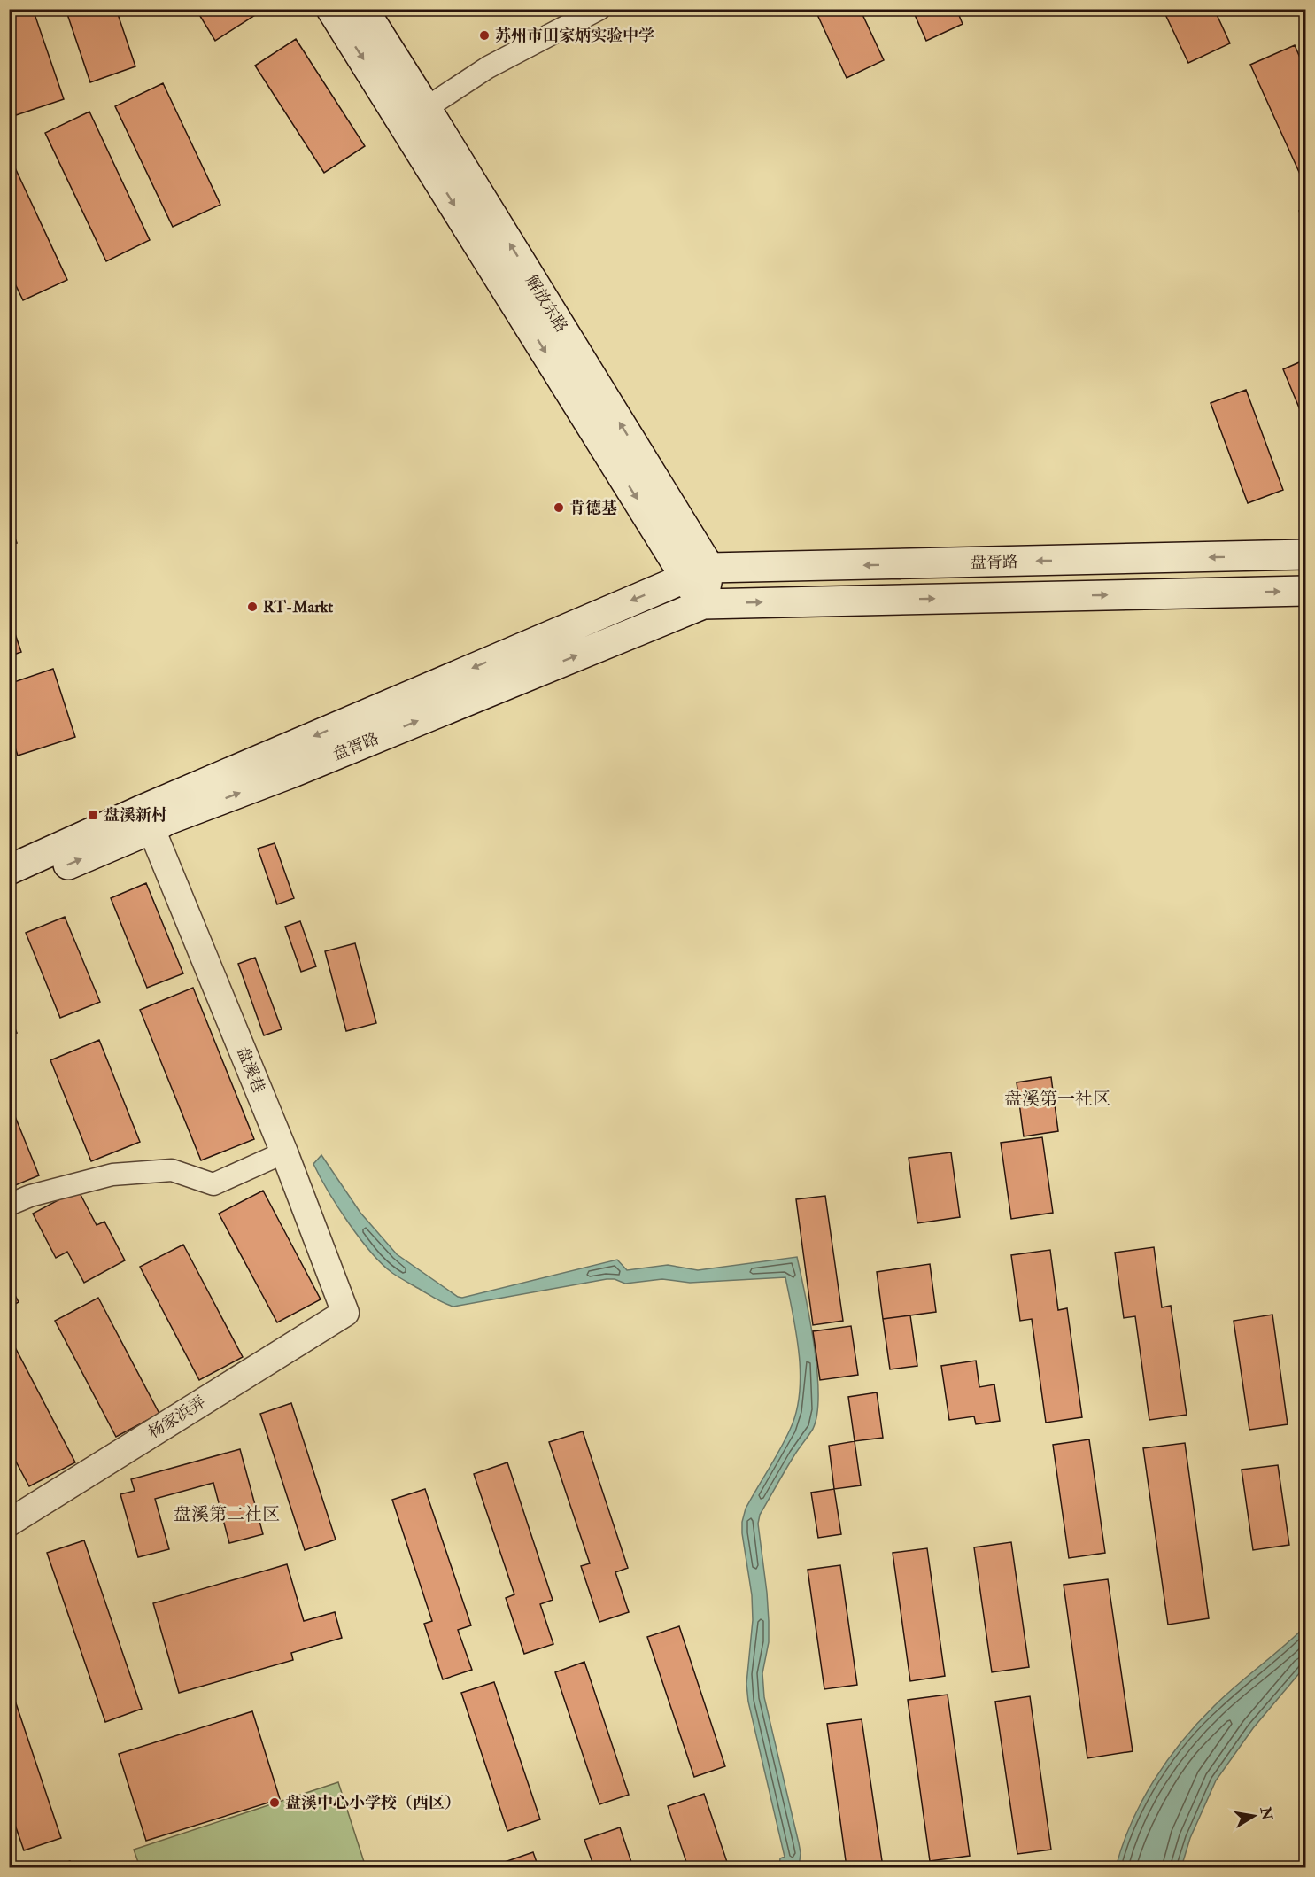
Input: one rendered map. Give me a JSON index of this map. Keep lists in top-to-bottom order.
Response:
{
  "streets": {
    "main road": ["解放东路", "盘胥路"],
    "street": ["盘溪巷", "杨家浜弄"]
  },
  "crossings": [
    ["解放东路", "盘胥路"],
    ["盘胥路", "盘溪巷"],
    ["盘溪巷", "杨家浜弄"]
  ],
  "districts": ["盘溪第一社区", "盘溪第二社区"],
  "places": {
    "other": [
      "苏州市田家炳实验中学",
      "肯德基",
      "RT-Markt",
      "盘溪中心小学校（西区）"
    ],
    "transit": ["盘溪新村"]
  },
  "north": "right"
}
